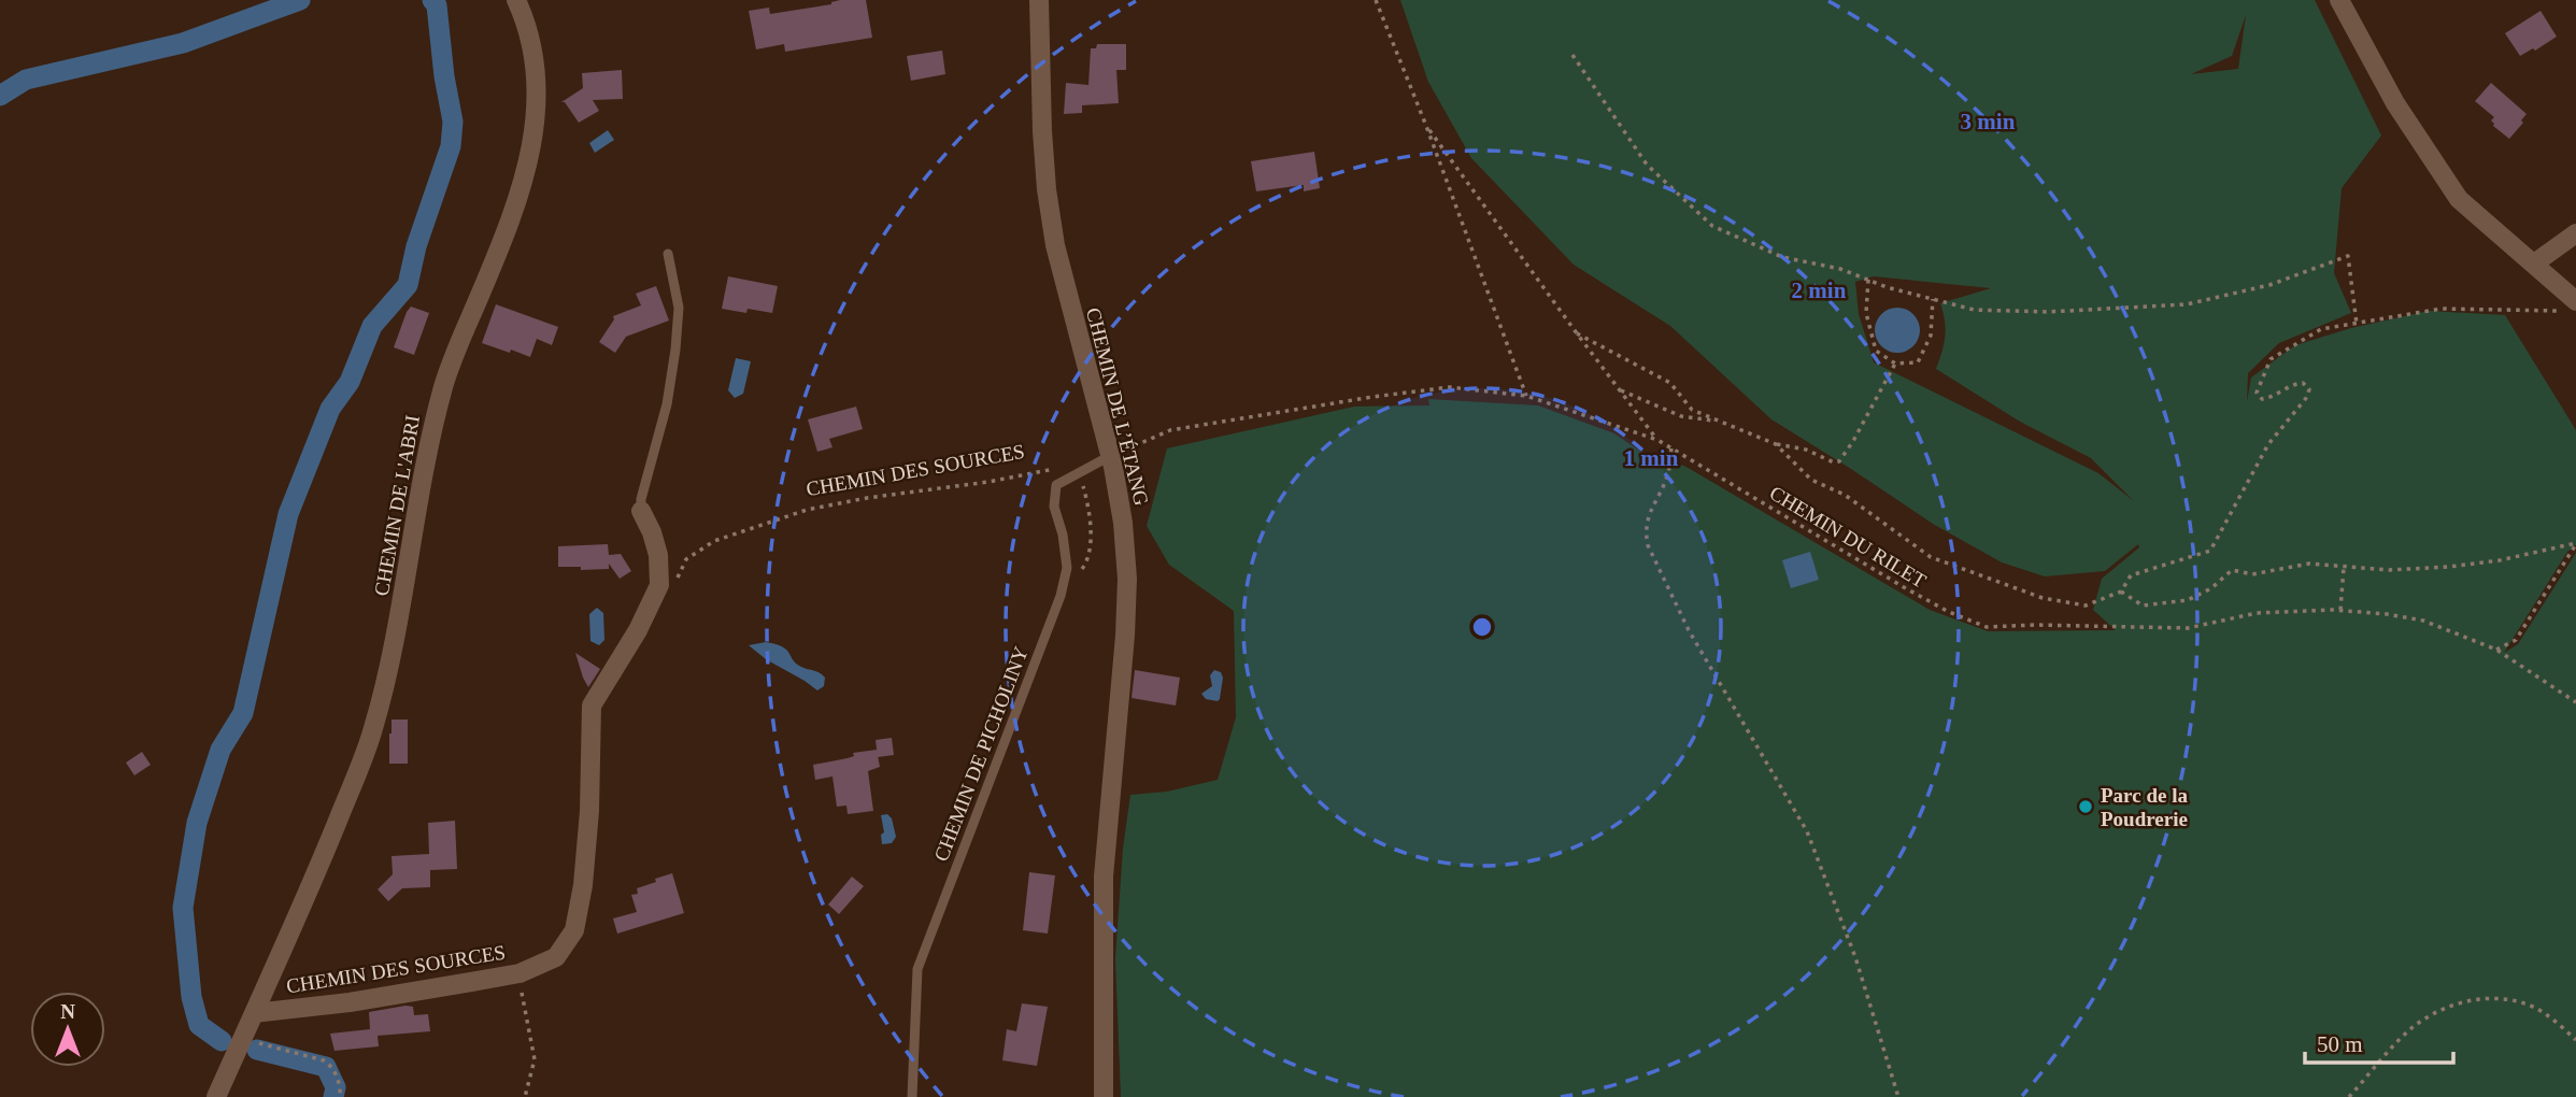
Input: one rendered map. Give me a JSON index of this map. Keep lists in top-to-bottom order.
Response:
{
  "streets": {
    "street": ["CHEMIN DE L’ÉTANG", "CHEMIN DES SOURCES", "CHEMIN DE L'ABRI"],
    "lane": ["CHEMIN DE PICHOLINY"],
    "path": ["CHEMIN DU RILET"]
  },
  "crossings": [
    ["CHEMIN DE L’ÉTANG", "CHEMIN DU RILET"],
    ["CHEMIN DE L’ÉTANG", "CHEMIN DE PICHOLINY"],
    ["CHEMIN DES SOURCES", "CHEMIN DE L'ABRI"],
    ["CHEMIN DU RILET", "CHEMIN DE PICHOLINY"]
  ],
  "places": ["Parc de la Poudrerie"],
  "scale_bar": "50 m",
  "north": "top",
  "rings": ["3 min", "2 min", "1 min"]
}
